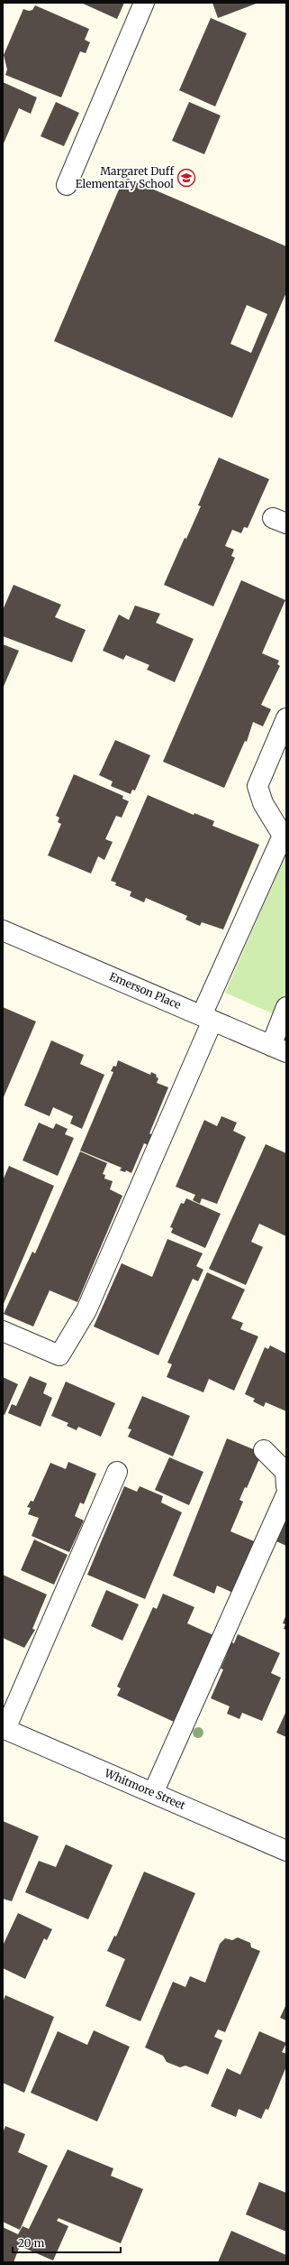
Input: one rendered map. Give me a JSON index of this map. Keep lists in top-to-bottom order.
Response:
{
  "streets": {
    "street": ["Emerson Place", "Whitmore Street"]
  },
  "places": {
    "school or university": ["Margaret Duff Elementary School"]
  },
  "scale_bar": "20 m"
}
